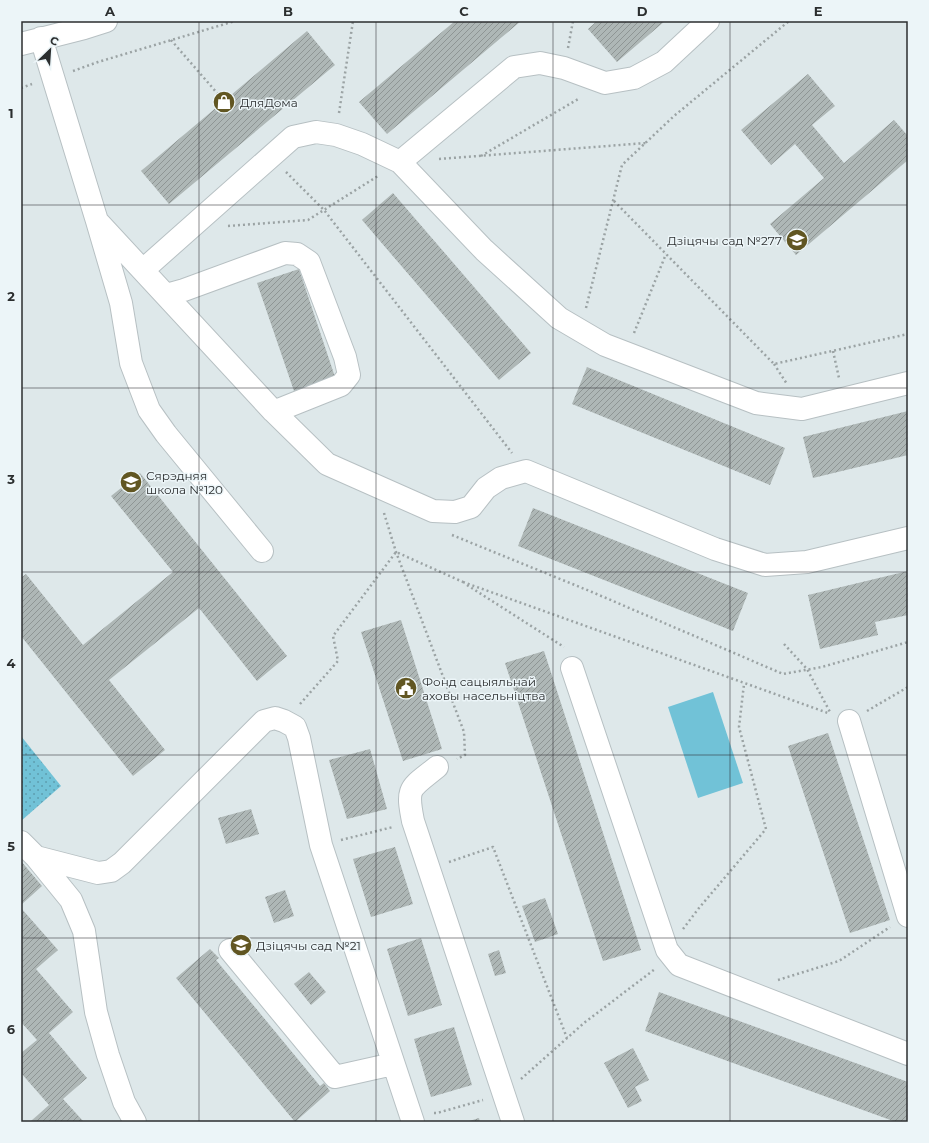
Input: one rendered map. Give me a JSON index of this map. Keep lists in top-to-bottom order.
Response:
{
  "places": {
    "shop": ["ДляДома"],
    "school or university": ["Дзіцячы сад №277", "Сярэдняя школа №120", "Дзіцячы сад №21"],
    "public building": ["Фонд сацыяльнай аховы насельніцтва"]
  },
  "north": "top right",
  "grid": {
    "columns": [
      "A",
      "B",
      "C",
      "D",
      "E"
    ],
    "rows": [
      "1",
      "2",
      "3",
      "4",
      "5",
      "6"
    ]
  }
}
